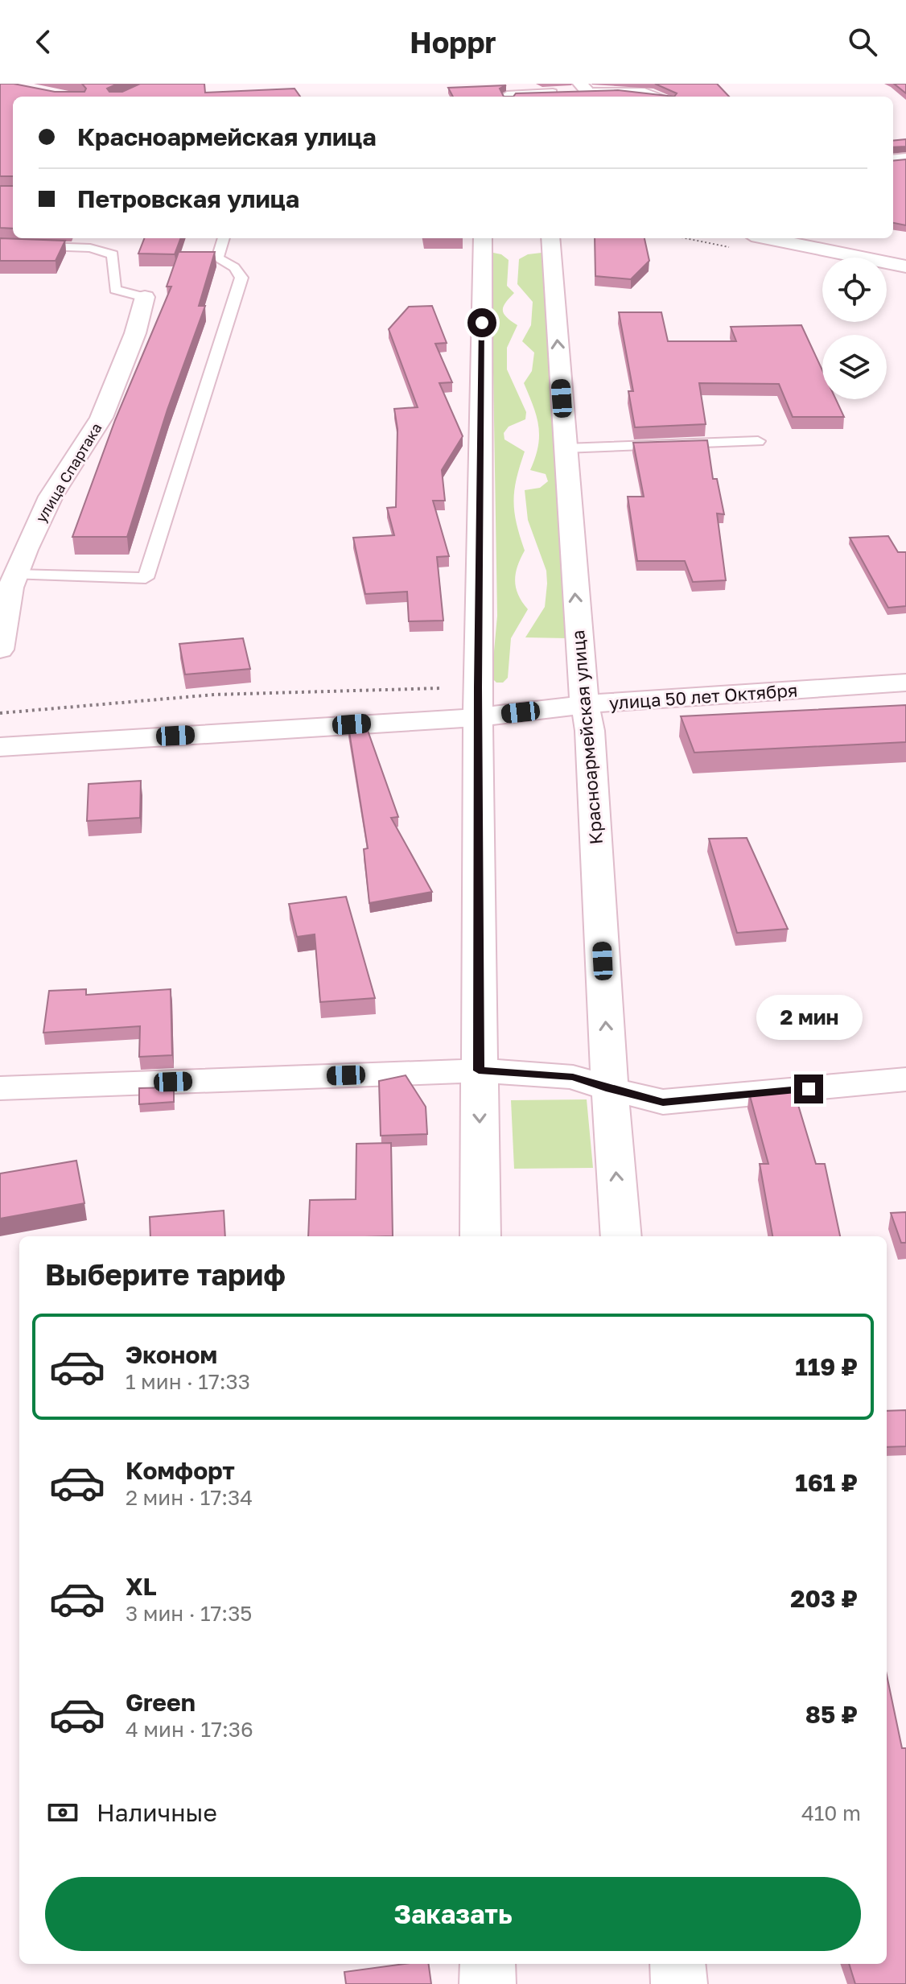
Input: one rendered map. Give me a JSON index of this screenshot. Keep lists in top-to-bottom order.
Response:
{
  "streets": {
    "street": ["улица Спартака", "улица 50 лет Октября", "Красноармейская улица"]
  },
  "crossings": [
    ["улица 50 лет Октября", "Красноармейская улица"]
  ],
  "page": {
    "header": "Hoppr",
    "banner": ["Красноармейская улица", "Петровская улица"],
    "bubble": "2 мин",
    "heading": "Выберите тариф",
    "list": [
      {
        "name": "Эконом",
        "note": "1 мин · 17:33",
        "value": "119 ₽"
      },
      {
        "name": "Комфорт",
        "note": "2 мин · 17:34",
        "value": "161 ₽"
      },
      {
        "name": "XL",
        "note": "3 мин · 17:35",
        "value": "203 ₽"
      },
      {
        "name": "Green",
        "note": "4 мин · 17:36",
        "value": "85 ₽"
      }
    ],
    "pay": ["Наличные", "410 m"],
    "buttons": "Заказать"
  }
}
